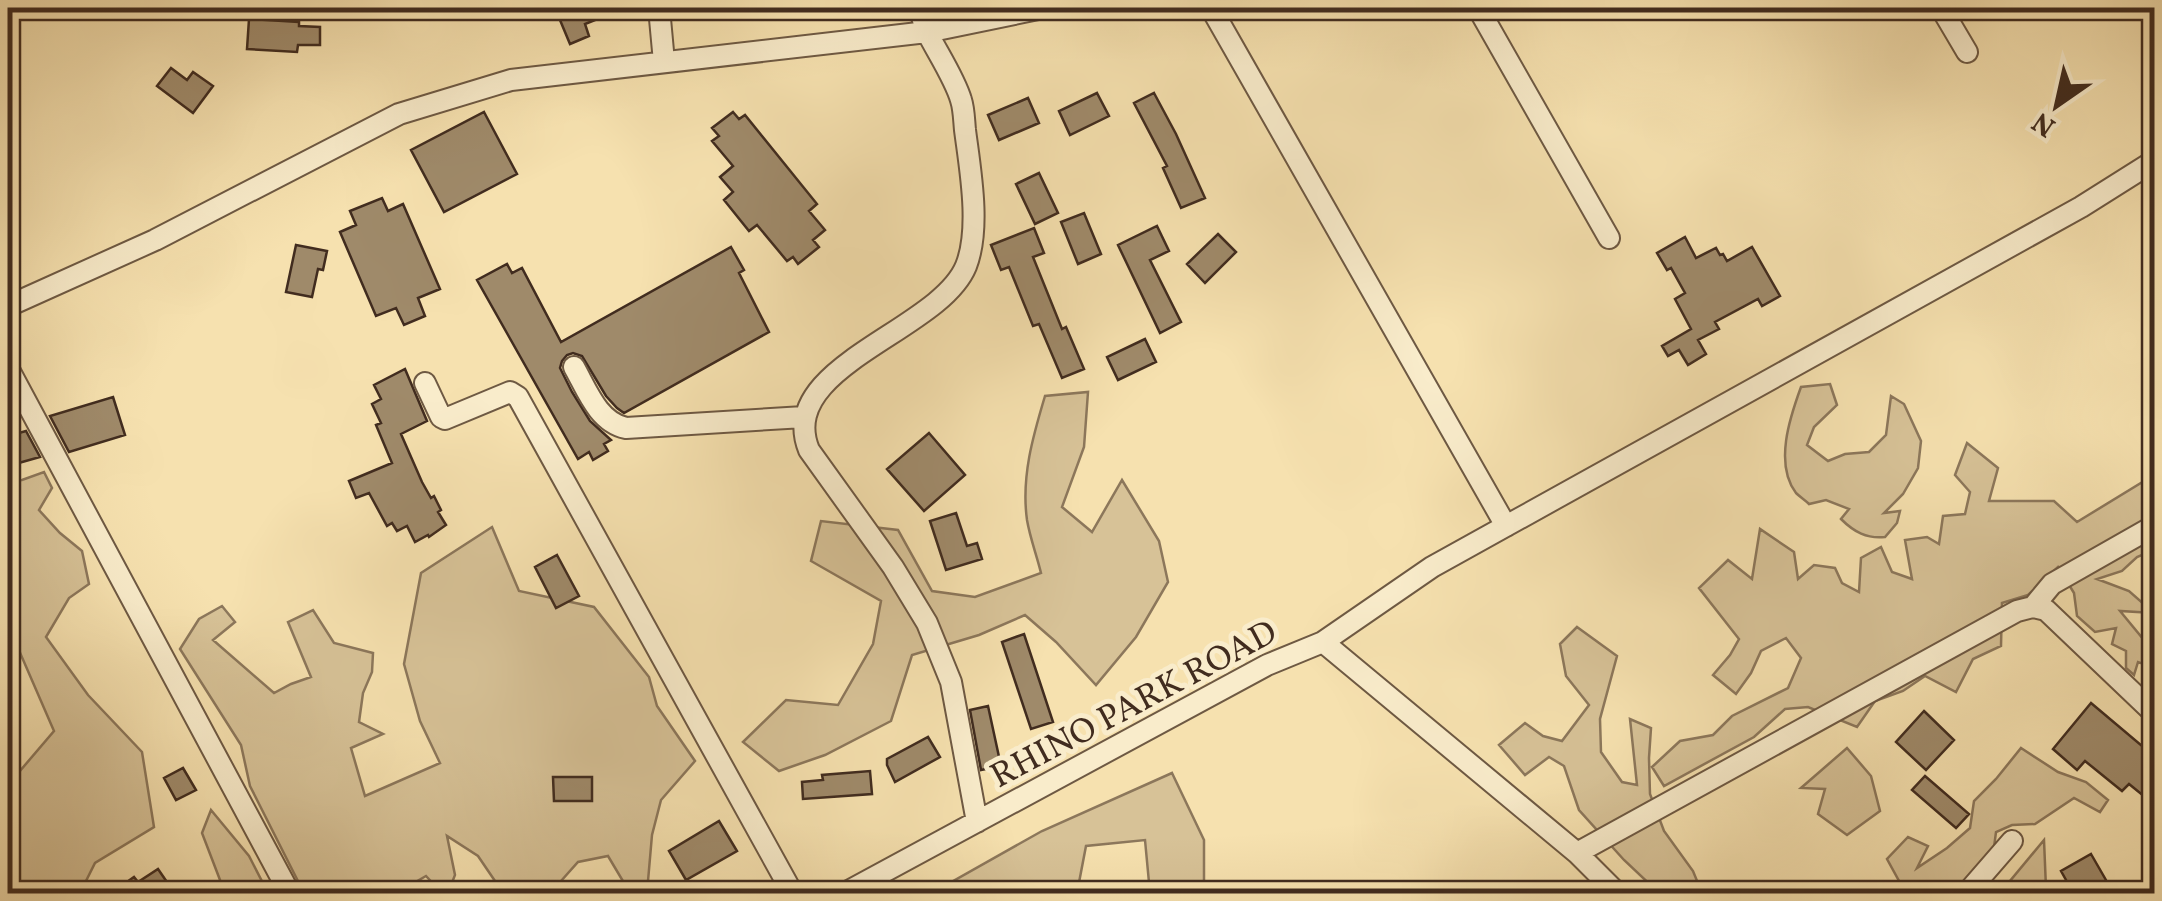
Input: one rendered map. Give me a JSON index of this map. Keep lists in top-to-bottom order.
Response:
{
  "streets": {
    "street": ["RHINO PARK ROAD"]
  },
  "north": "bottom left"
}
